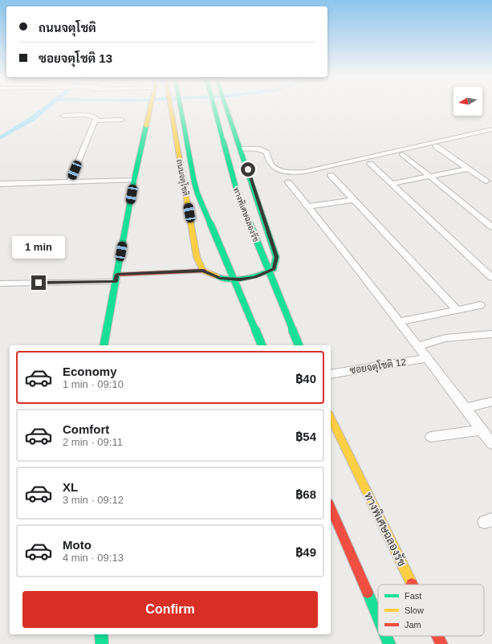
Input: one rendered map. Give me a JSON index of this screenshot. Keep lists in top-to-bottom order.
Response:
{
  "streets": {
    "main road": ["ถนนจตุโชติ", "ทางพิเศษฉลองรัช"],
    "street": ["ซอยจตุโชติ 12"]
  },
  "legend": ["Fast", "Slow", "Jam"],
  "north": "left",
  "page": {
    "banner": ["ถนนจตุโชติ", "ซอยจตุโชติ 13"],
    "bubble": "1 min",
    "list": [
      {
        "name": "Economy",
        "note": "1 min · 09:10",
        "value": "฿40"
      },
      {
        "name": "Comfort",
        "note": "2 min · 09:11",
        "value": "฿54"
      },
      {
        "name": "XL",
        "note": "3 min · 09:12",
        "value": "฿68"
      },
      {
        "name": "Moto",
        "note": "4 min · 09:13",
        "value": "฿49"
      }
    ],
    "buttons": "Confirm"
  }
}
